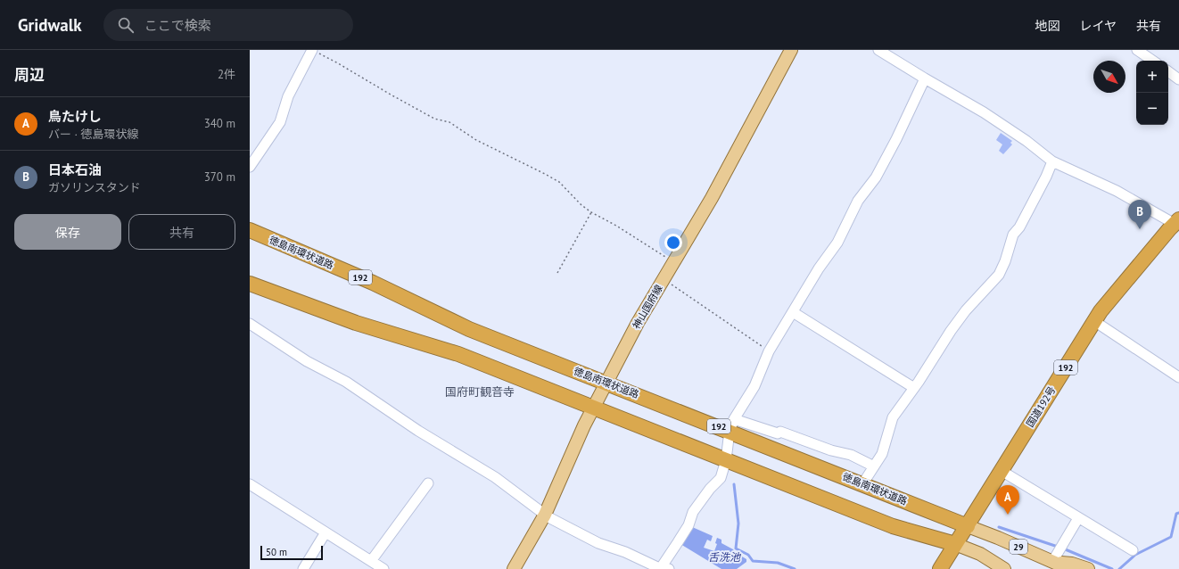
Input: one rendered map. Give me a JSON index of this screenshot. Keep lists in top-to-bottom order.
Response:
{
  "streets": {
    "highway": ["徳島南環状道路", "192", "国道192号"],
    "main road": ["神山国府線", "29"]
  },
  "crossings": [
    ["徳島南環状道路", "神山国府線"],
    ["徳島南環状道路", "国道192号"],
    ["徳島南環状道路", "29"],
    ["国道192号", "29"]
  ],
  "districts": ["国府町観音寺"],
  "water": ["舌洗池"],
  "scale_bar": "50 m",
  "north": "bottom right",
  "page": {
    "header": "Gridwalk",
    "search": "ここで検索",
    "nav": ["地図", "レイヤ", "共有"],
    "heading": ["周辺", "2件"],
    "map_buttons": ["+", "−"],
    "list": [
      {
        "mark": "A",
        "name": "鳥たけし",
        "note": "バー · 徳島環状線",
        "value": "340 m"
      },
      {
        "mark": "B",
        "name": "日本石油",
        "note": "ガソリンスタンド",
        "value": "370 m"
      }
    ],
    "pins": ["B", "A"],
    "buttons": ["保存", "共有"],
    "scale": "50 m"
  }
}
